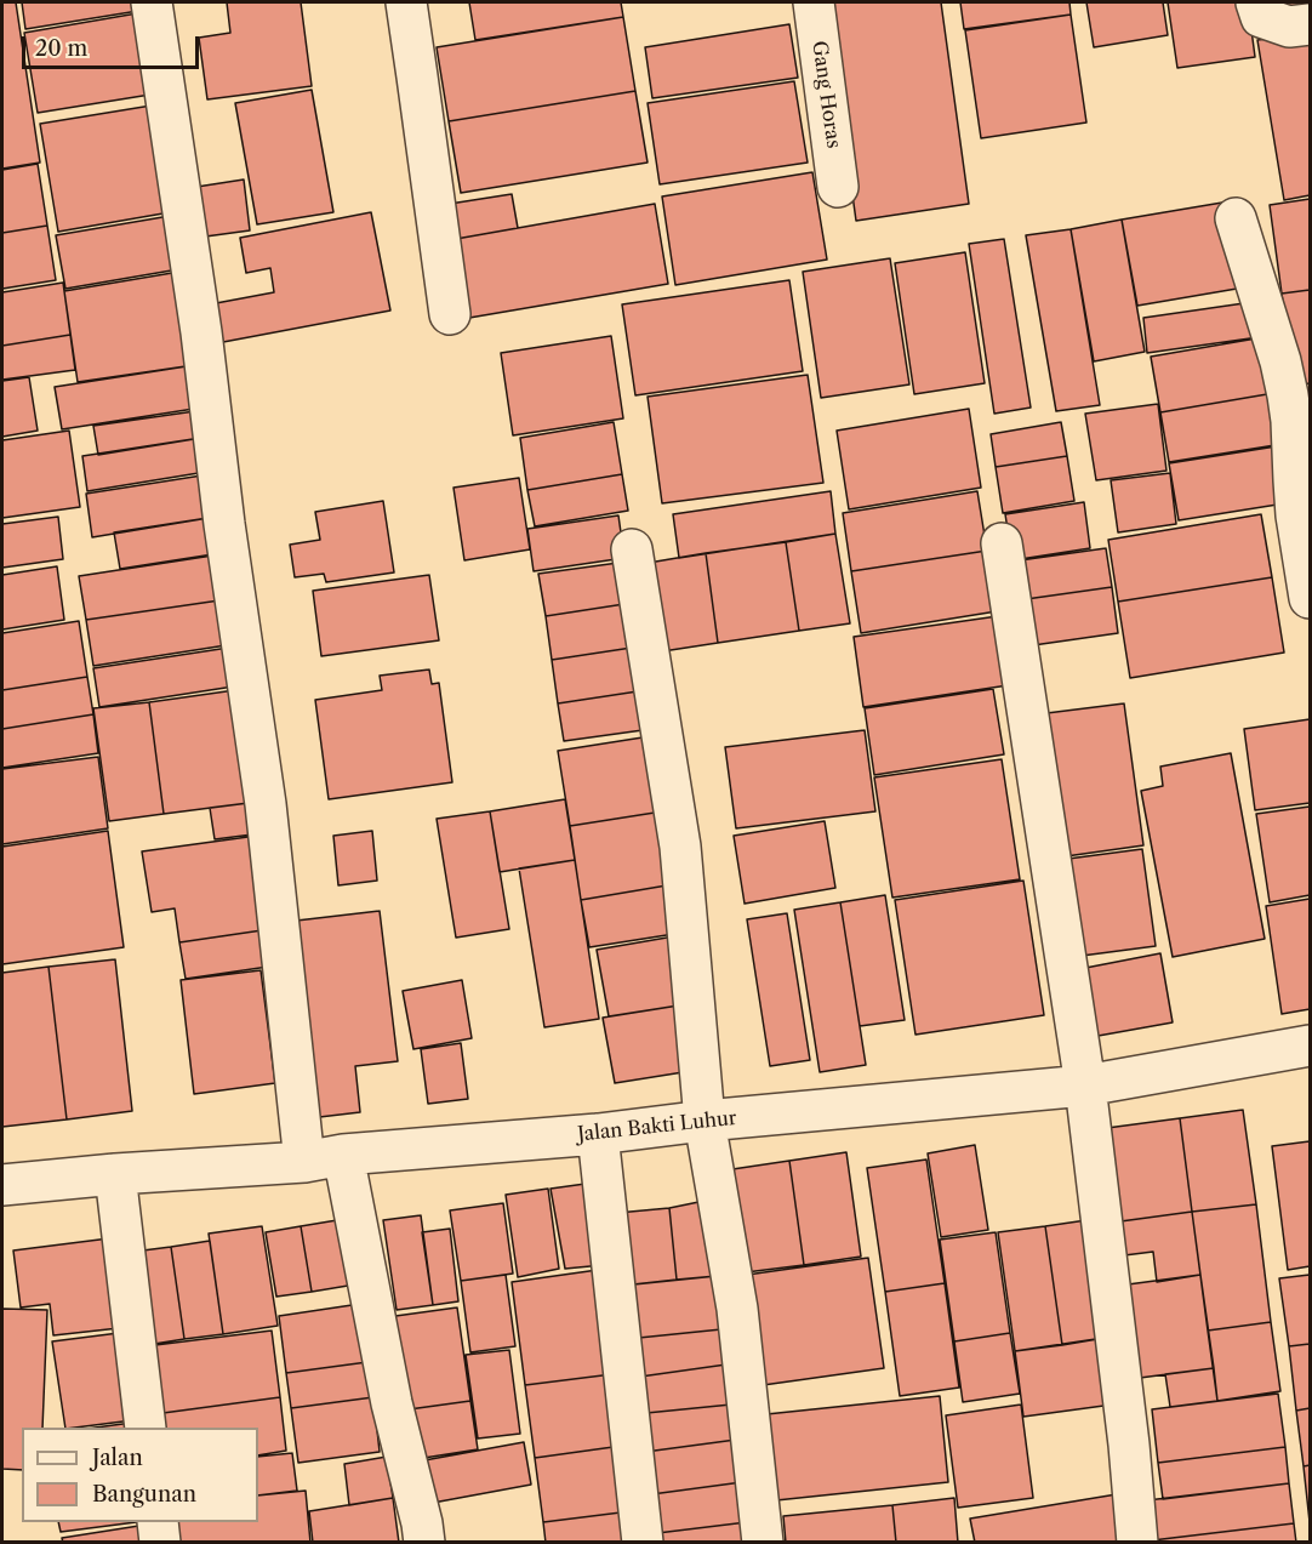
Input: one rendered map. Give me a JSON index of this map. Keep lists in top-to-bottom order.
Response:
{
  "streets": {
    "street": ["Gang Horas", "Jalan Bakti Luhur"]
  },
  "legend": ["Jalan", "Bangunan"],
  "scale_bar": "20 m"
}
